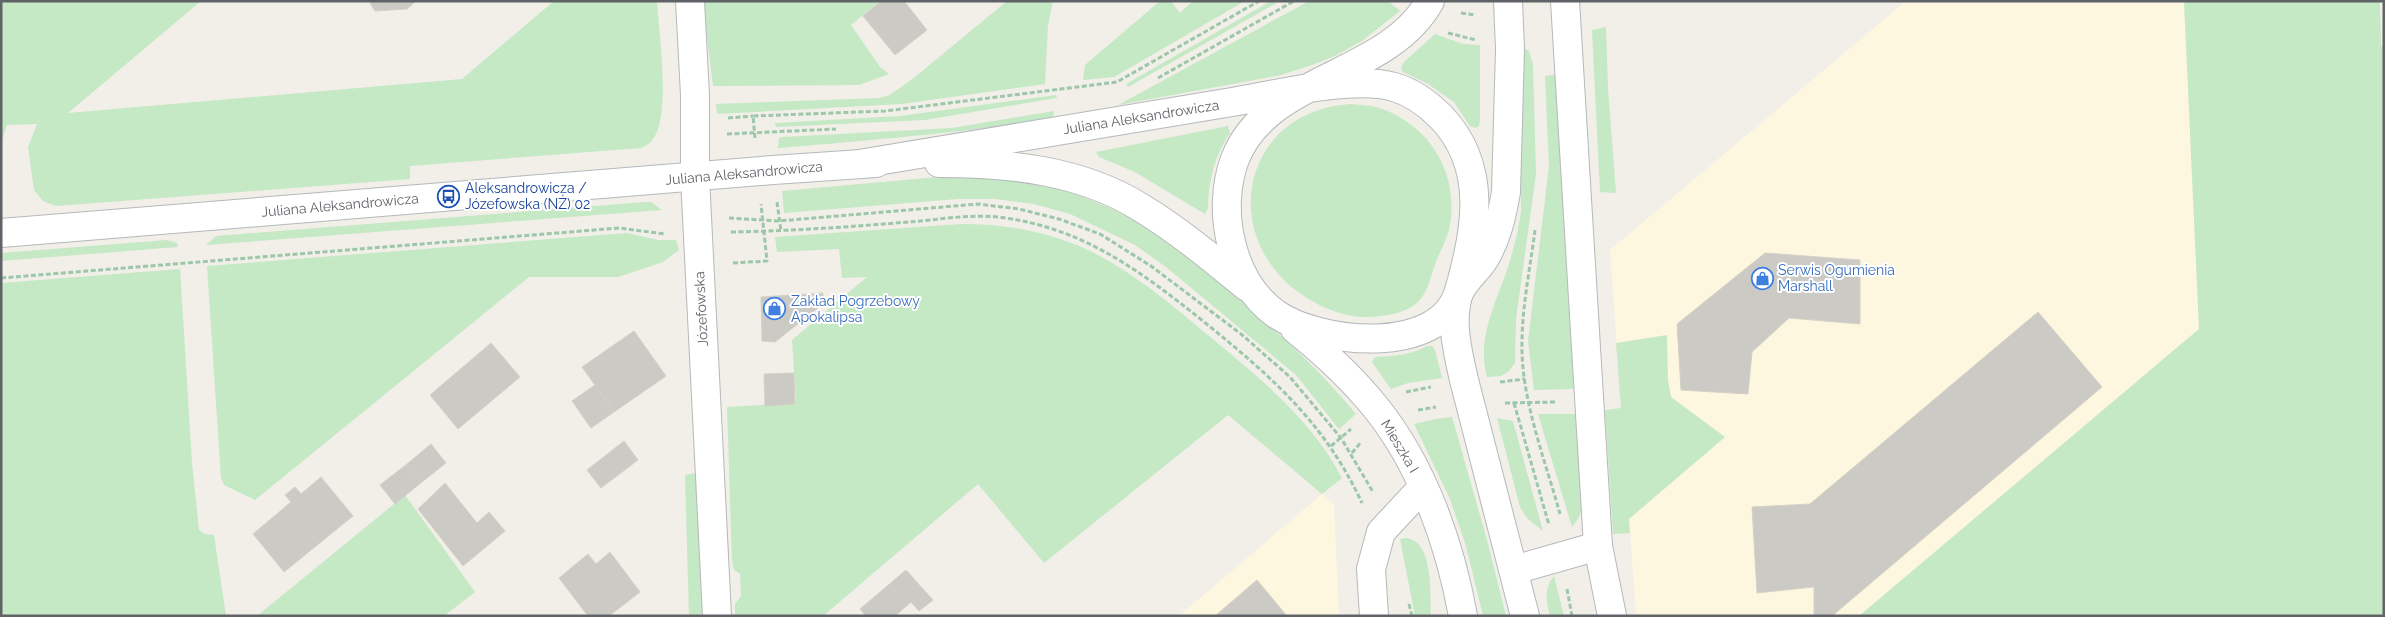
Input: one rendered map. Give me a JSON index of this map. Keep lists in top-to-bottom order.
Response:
{
  "streets": {
    "street": ["Juliana Aleksandrowicza", "Józefowska", "Mieszka I"]
  },
  "crossings": [
    ["Juliana Aleksandrowicza", "Józefowska"],
    ["Juliana Aleksandrowicza", "Mieszka I"]
  ],
  "places": {
    "bus stop": ["Aleksandrowicza / Józefowska (NŻ) 02"],
    "shop": ["Serwis Ogumienia Marshall", "Zakład Pogrzebowy Apokalipsa"]
  }
}
